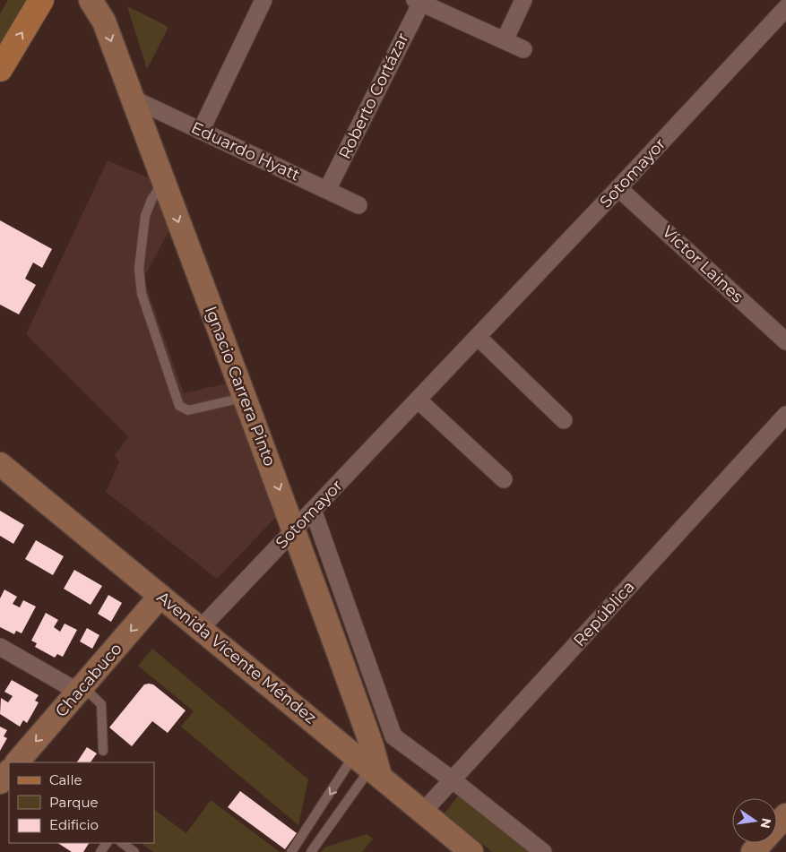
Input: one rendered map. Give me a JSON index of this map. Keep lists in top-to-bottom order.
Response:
{
  "streets": {
    "street": [
      "Roberto Cortázar",
      "Eduardo Hyatt",
      "Sotomayor",
      "Víctor Laines",
      "Ignacio Carrera Pinto",
      "República",
      "Avenida Vicente Méndez",
      "Chacabuco"
    ]
  },
  "crossings": [
    ["Roberto Cortázar", "Eduardo Hyatt"],
    ["Eduardo Hyatt", "Ignacio Carrera Pinto"],
    ["Sotomayor", "Víctor Laines"],
    ["Sotomayor", "Ignacio Carrera Pinto"],
    ["Sotomayor", "Avenida Vicente Méndez"],
    ["Ignacio Carrera Pinto", "Avenida Vicente Méndez"],
    ["República", "Avenida Vicente Méndez"],
    ["Avenida Vicente Méndez", "Chacabuco"]
  ],
  "one_way": ["Ignacio Carrera Pinto", "Chacabuco"],
  "legend": ["Calle", "Parque", "Edificio"],
  "north": "right"
}
